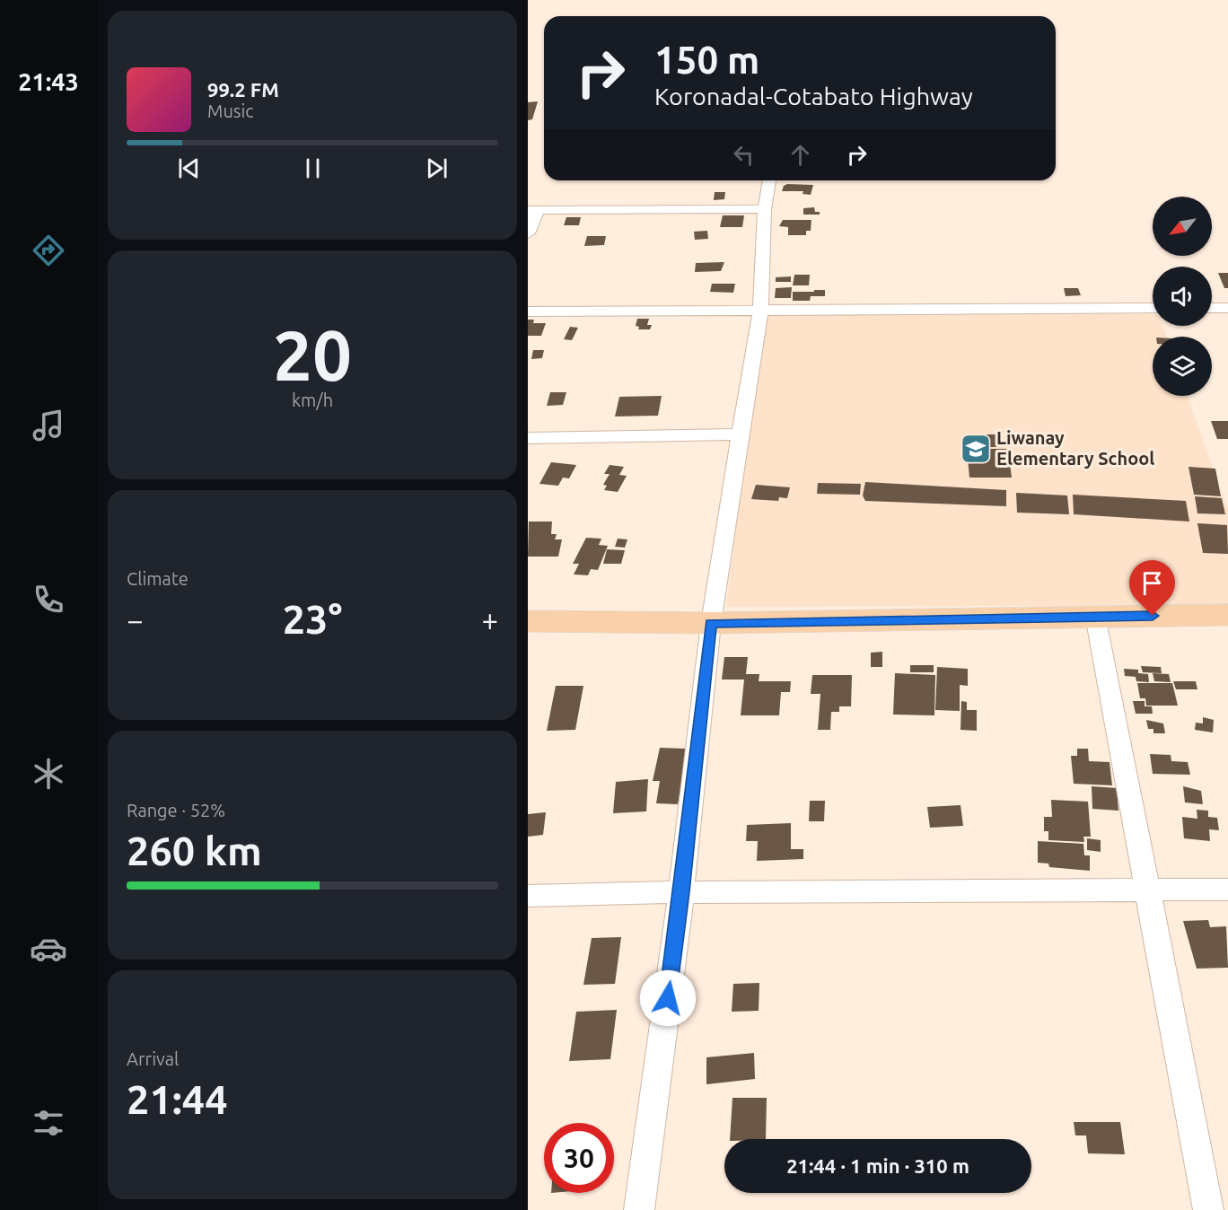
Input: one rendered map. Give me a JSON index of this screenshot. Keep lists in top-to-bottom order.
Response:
{
  "places": {
    "school or university": ["Liwanay Elementary School"]
  },
  "north": "bottom left",
  "page": {
    "tabs": "21:43",
    "turn": ["150 m", "Koronadal-Cotabato Highway"],
    "song": ["99.2 FM", "Music"],
    "tile": [
      ["20", "km/h"],
      "Climate",
      ["Range · 52%", "260 km"],
      ["Arrival", "21:44"]
    ],
    "heat": ["−", "23°", "+"],
    "limit": "30",
    "trip": "21:44 · 1 min · 310 m"
  }
}
